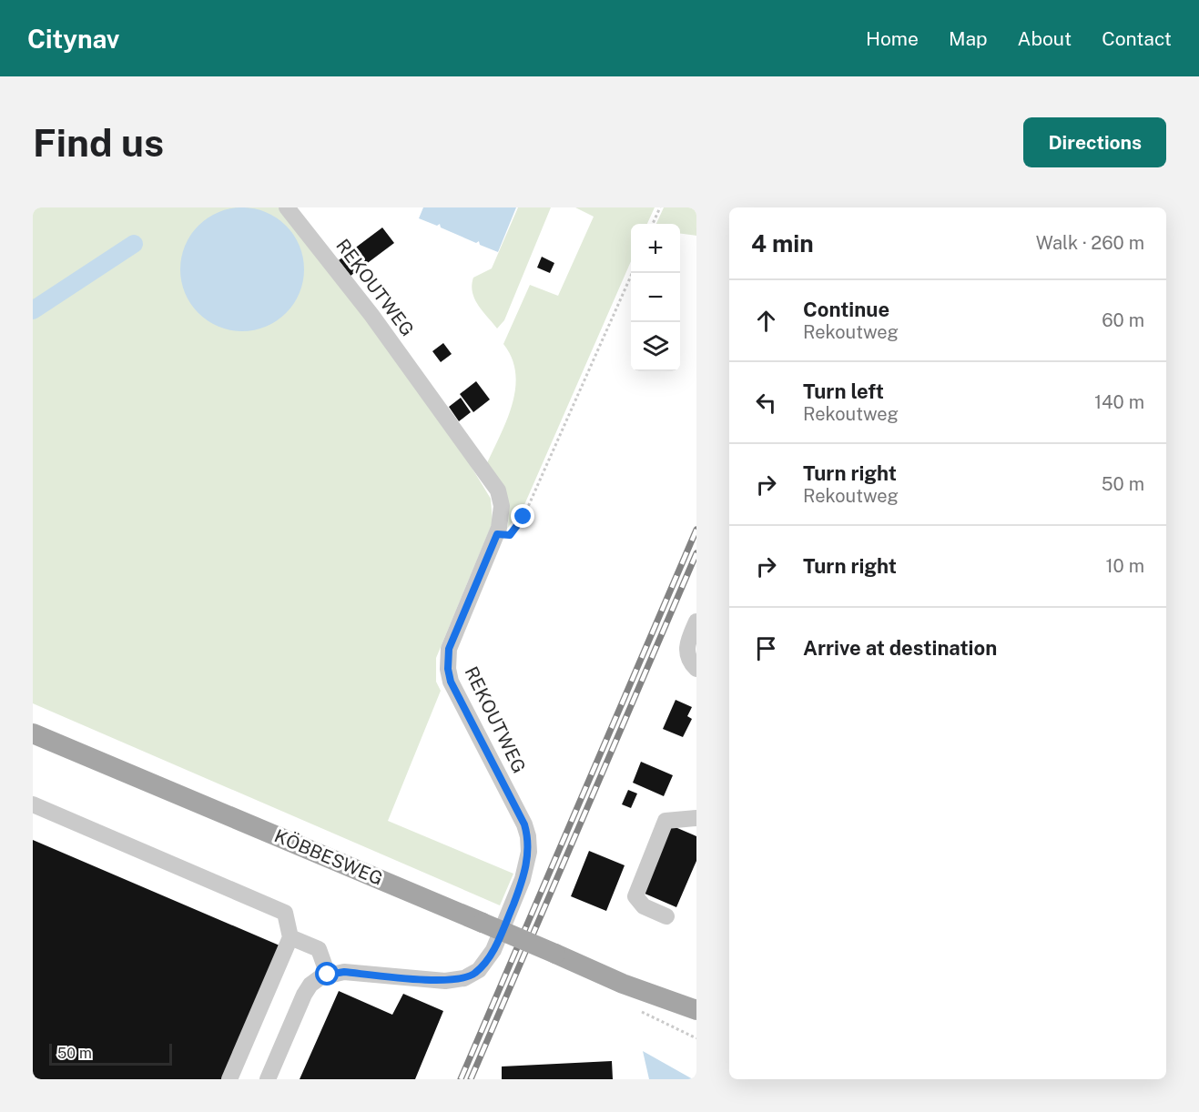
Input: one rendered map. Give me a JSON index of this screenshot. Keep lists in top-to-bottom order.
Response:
{
  "streets": {
    "main road": ["KÖBBESWEG"],
    "street": ["REKOUTWEG"]
  },
  "scale_bar": "50 m",
  "page": {
    "header": "Citynav",
    "nav": [
      "Home",
      "Map",
      "About",
      "Contact"
    ],
    "buttons": "Directions",
    "title": "Find us",
    "heading": ["4 min", "Walk · 260 m"],
    "map_buttons": ["+", "−"],
    "list": [
      ["Continue", "Rekoutweg", "60 m"],
      ["Turn left", "Rekoutweg", "140 m"],
      ["Turn right", "Rekoutweg", "50 m"],
      ["Turn right", "10 m"],
      "Arrive at destination"
    ],
    "scale": "50 m"
  }
}
